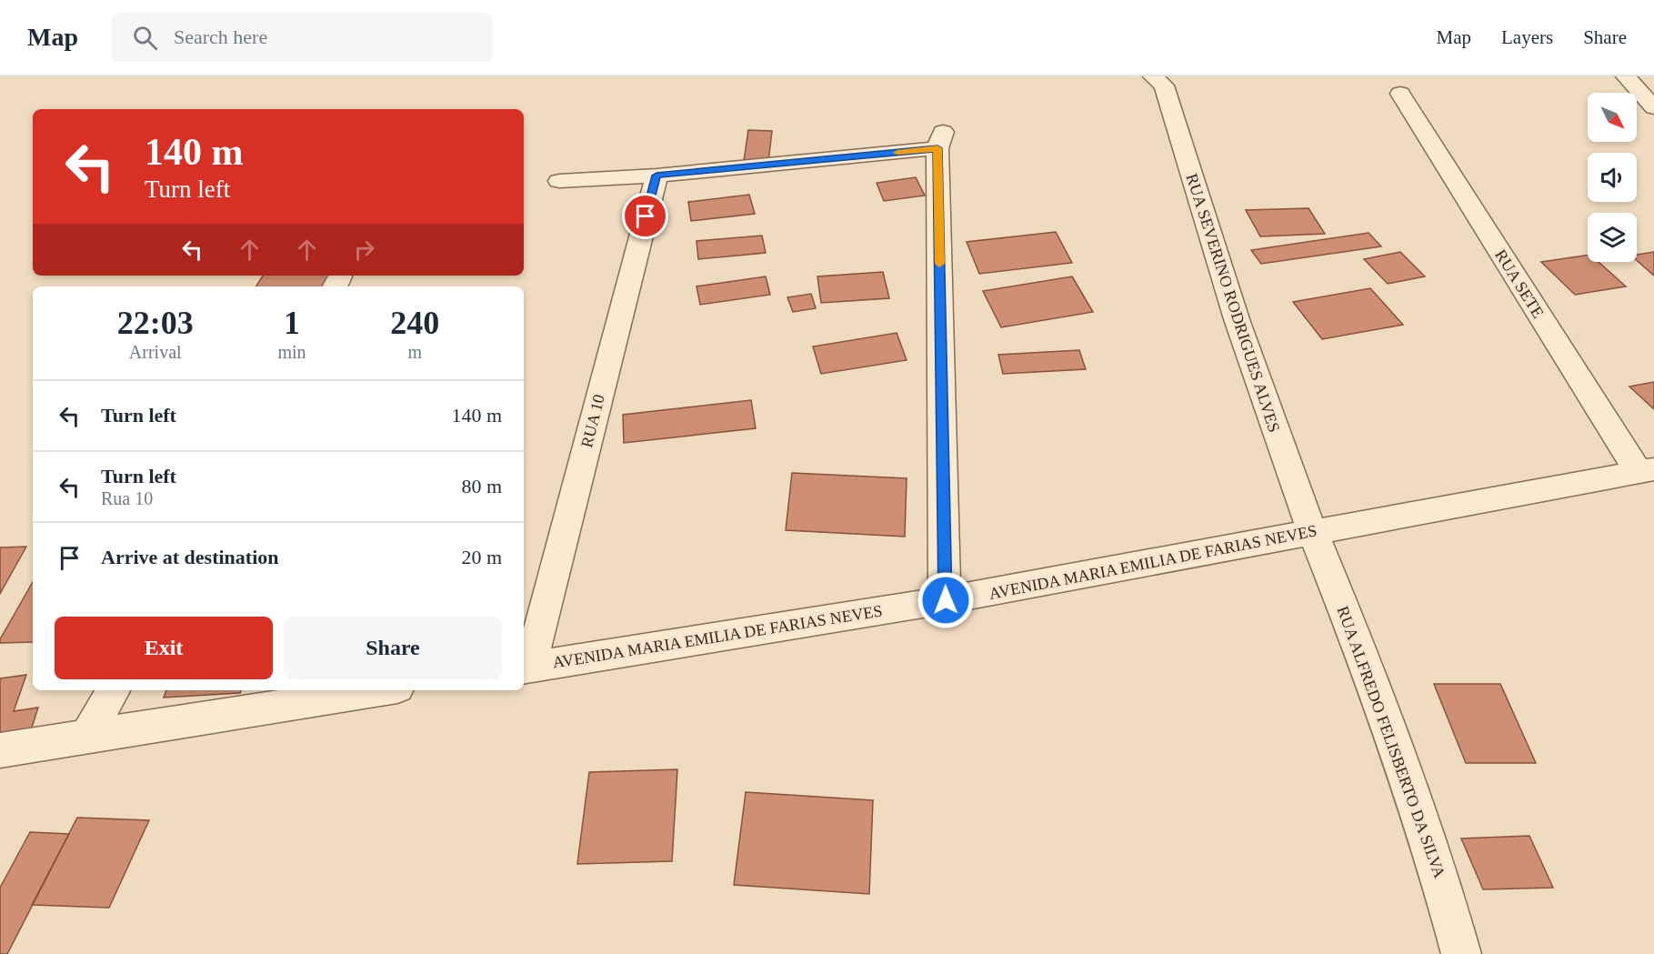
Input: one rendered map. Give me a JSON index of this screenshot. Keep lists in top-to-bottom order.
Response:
{
  "streets": {
    "street": [
      "RUA SETE",
      "RUA SEVERINO RODRIGUES ALVES",
      "RUA 10",
      "AVENIDA MARIA EMILIA DE FARIAS NEVES",
      "RUA ALFREDO FELISBERTO DA SILVA"
    ]
  },
  "crossings": [
    ["RUA SETE", "AVENIDA MARIA EMILIA DE FARIAS NEVES"],
    ["RUA SEVERINO RODRIGUES ALVES", "AVENIDA MARIA EMILIA DE FARIAS NEVES"],
    ["RUA SEVERINO RODRIGUES ALVES", "RUA ALFREDO FELISBERTO DA SILVA"],
    ["RUA 10", "AVENIDA MARIA EMILIA DE FARIAS NEVES"],
    ["AVENIDA MARIA EMILIA DE FARIAS NEVES", "RUA ALFREDO FELISBERTO DA SILVA"]
  ],
  "north": "bottom right",
  "page": {
    "header": "Map",
    "search": "Search here",
    "nav": ["Map", "Layers", "Share"],
    "turn": ["140 m", "Turn left"],
    "eta": [
      "22:03",
      "Arrival",
      "1",
      "min",
      "240",
      "m"
    ],
    "list": [
      {
        "name": "Turn left",
        "value": "140 m"
      },
      {
        "name": "Turn left",
        "note": "Rua 10",
        "value": "80 m"
      },
      {
        "name": "Arrive at destination",
        "value": "20 m"
      }
    ],
    "buttons": ["Exit", "Share"]
  }
}
